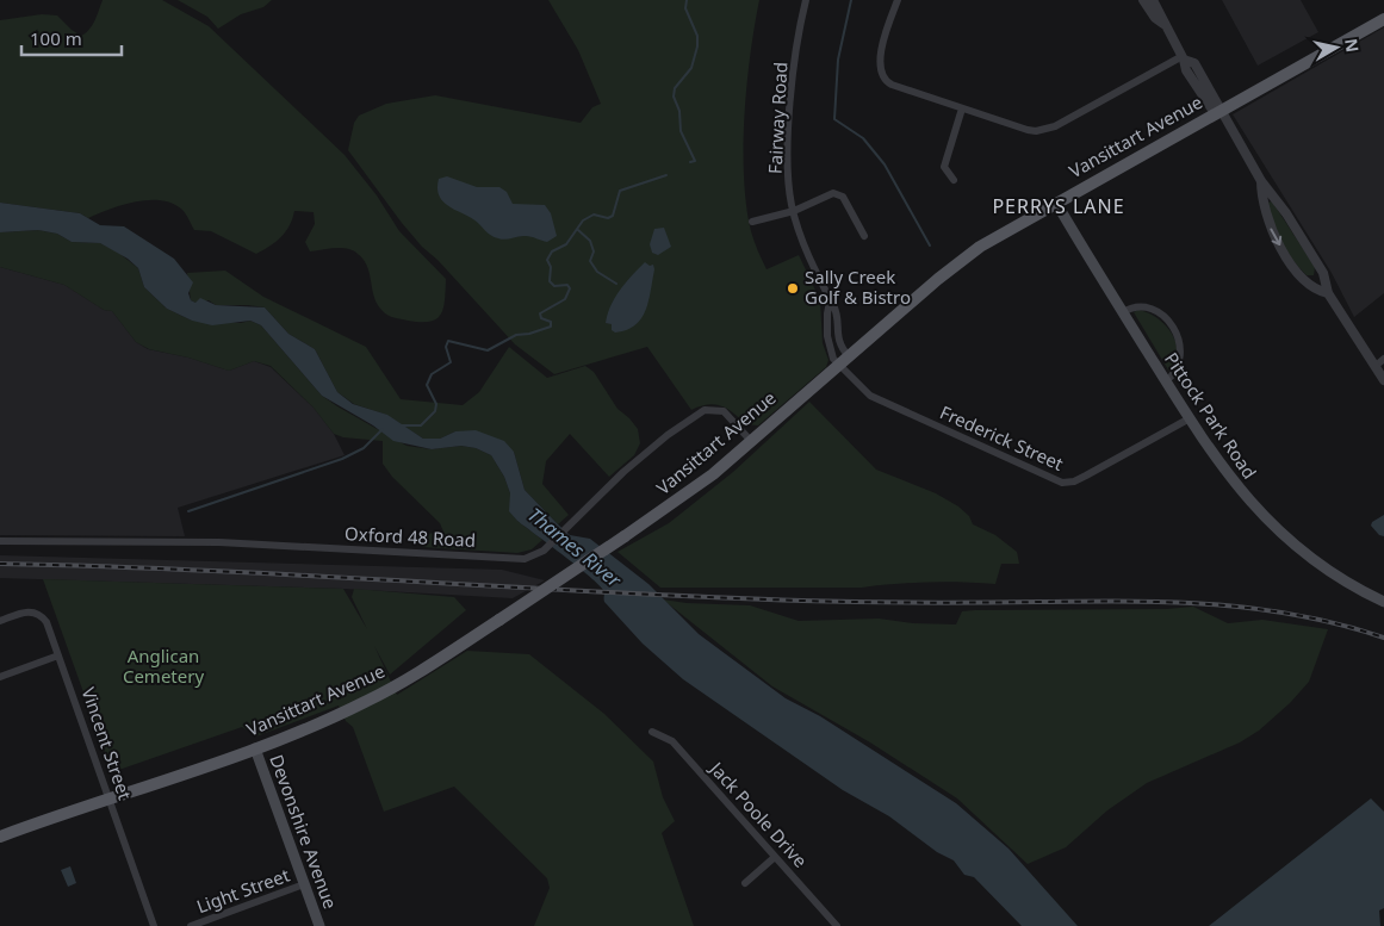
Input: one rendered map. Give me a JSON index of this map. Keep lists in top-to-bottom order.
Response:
{
  "streets": {
    "main road": ["Vansittart Avenue", "Pittock Park Road", "Devonshire Avenue"],
    "street": [
      "Fairway Road",
      "Frederick Street",
      "Oxford 48 Road",
      "Vincent Street",
      "Jack Poole Drive",
      "Light Street"
    ]
  },
  "crossings": [
    ["Fairway Road", "Vansittart Avenue"],
    ["Fairway Road", "Frederick Street"],
    ["Vansittart Avenue", "Pittock Park Road"],
    ["Vansittart Avenue", "Frederick Street"],
    ["Vansittart Avenue", "Oxford 48 Road"],
    ["Vansittart Avenue", "Vincent Street"],
    ["Vansittart Avenue", "Devonshire Avenue"],
    ["Pittock Park Road", "Frederick Street"],
    ["Devonshire Avenue", "Light Street"]
  ],
  "districts": ["PERRYS LANE"],
  "water": ["Thames River"],
  "parks": ["Anglican Cemetery"],
  "places": ["Sally Creek Golf & Bistro"],
  "scale_bar": "100 m",
  "north": "right"
}
